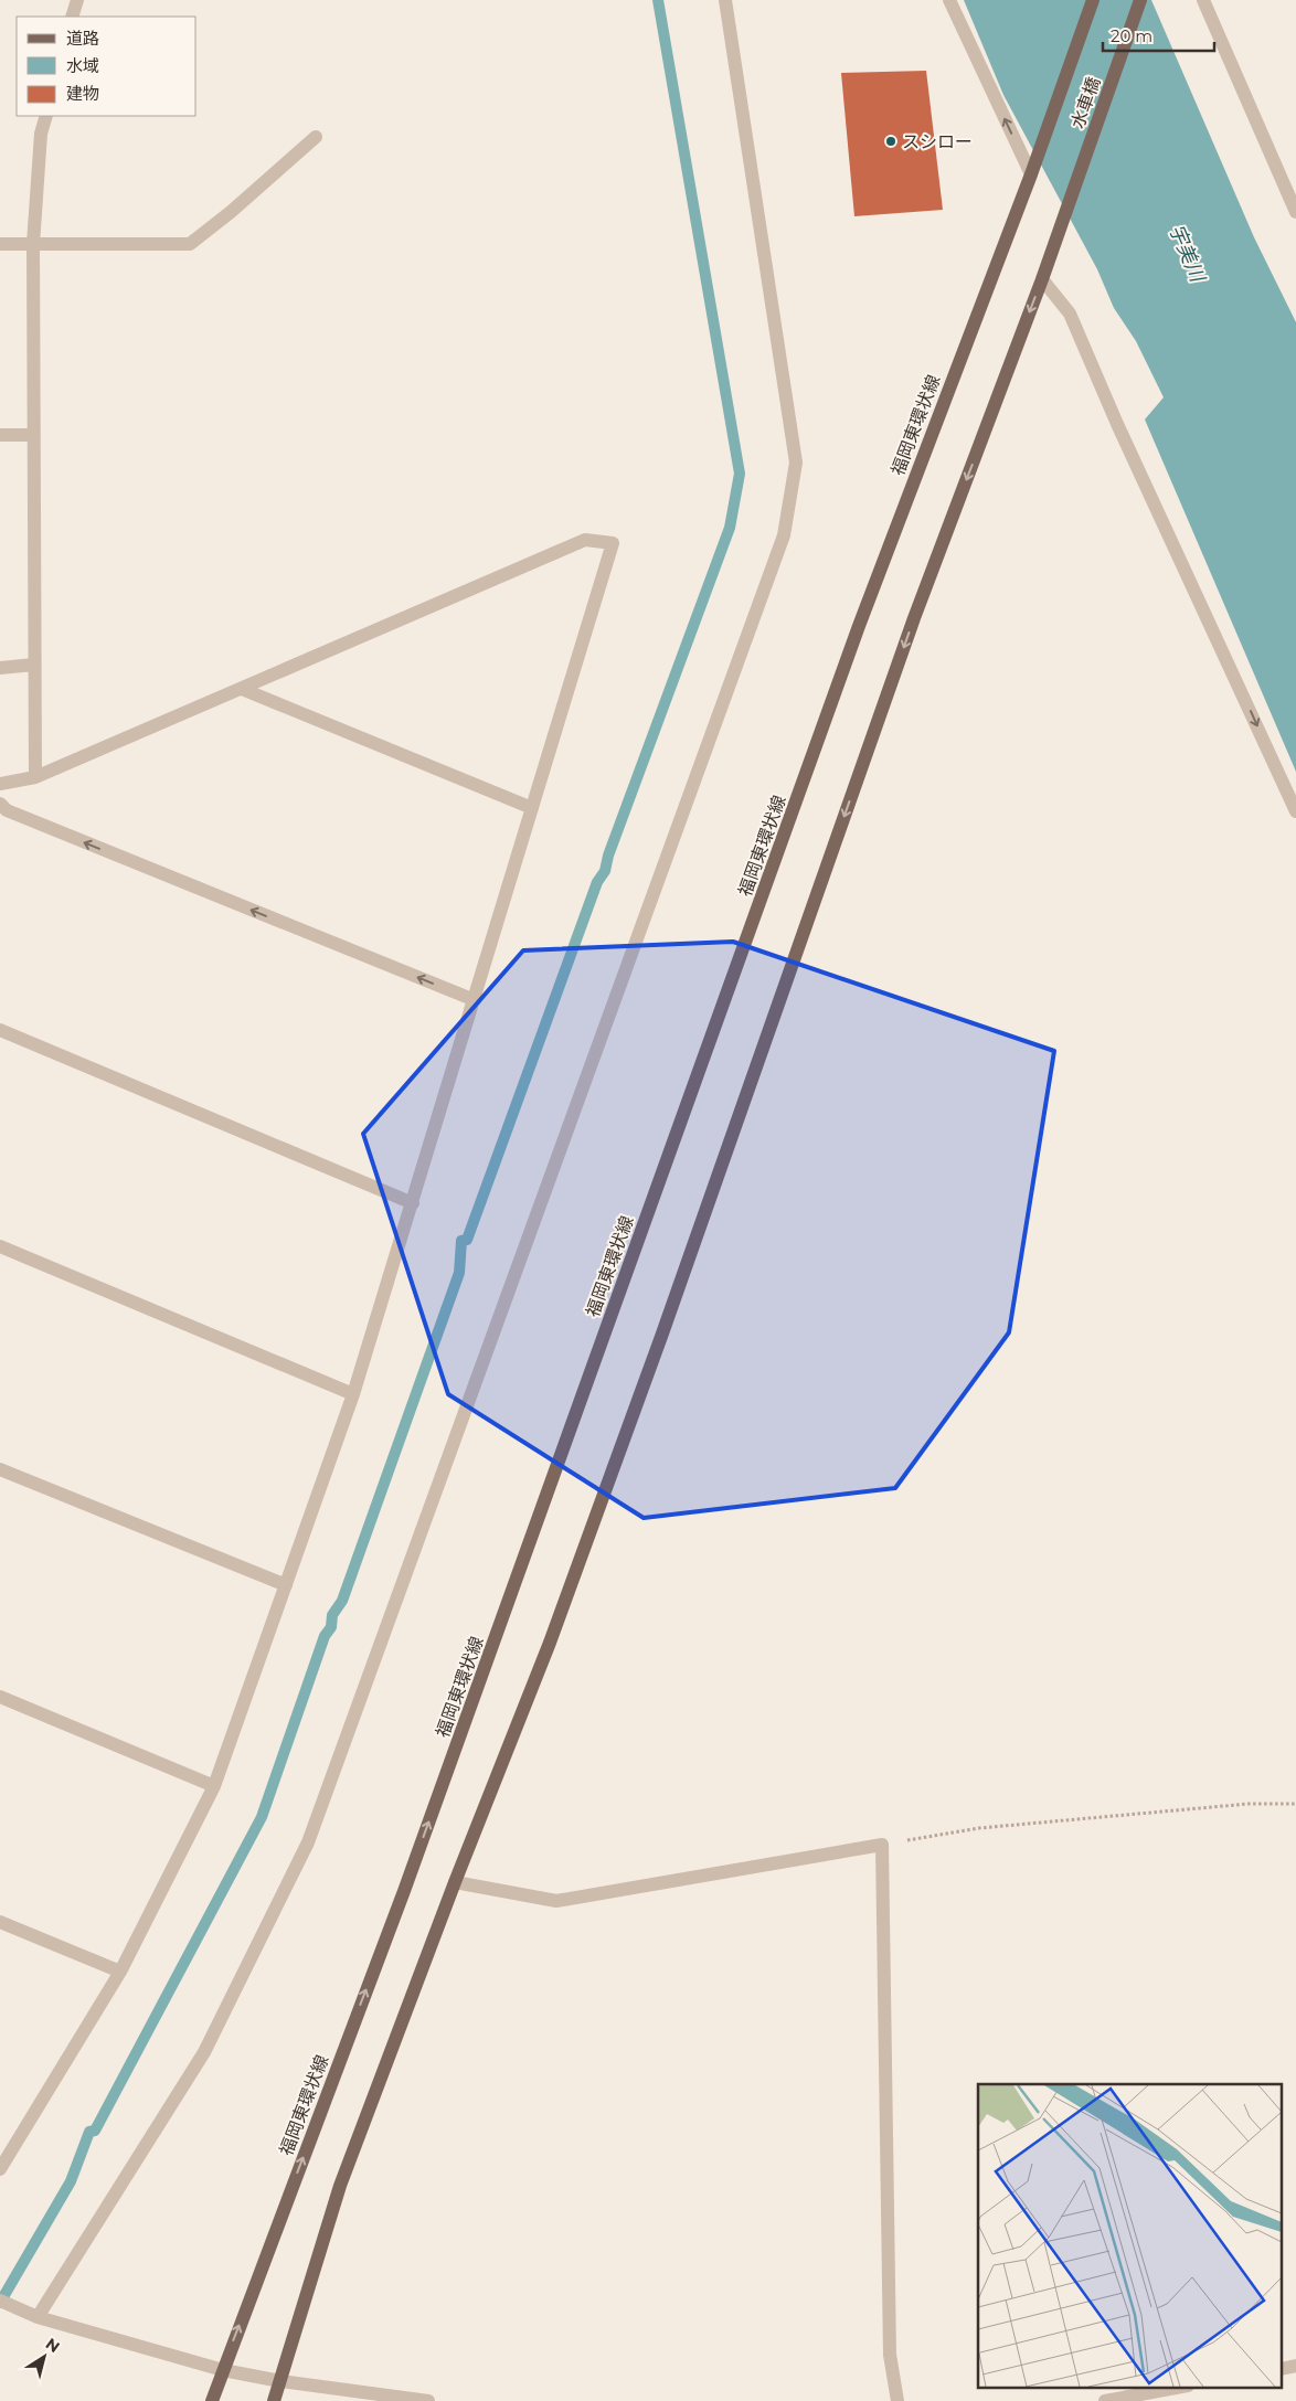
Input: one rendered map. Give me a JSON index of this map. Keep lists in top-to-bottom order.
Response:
{
  "streets": {
    "main road": ["水車橋", "福岡東環状線"]
  },
  "crossings": [
    ["水車橋", "福岡東環状線"]
  ],
  "water": ["宇美川"],
  "places": ["スシロー"],
  "legend": ["道路", "水域", "建物"],
  "scale_bar": "20 m",
  "north": "top right"
}
